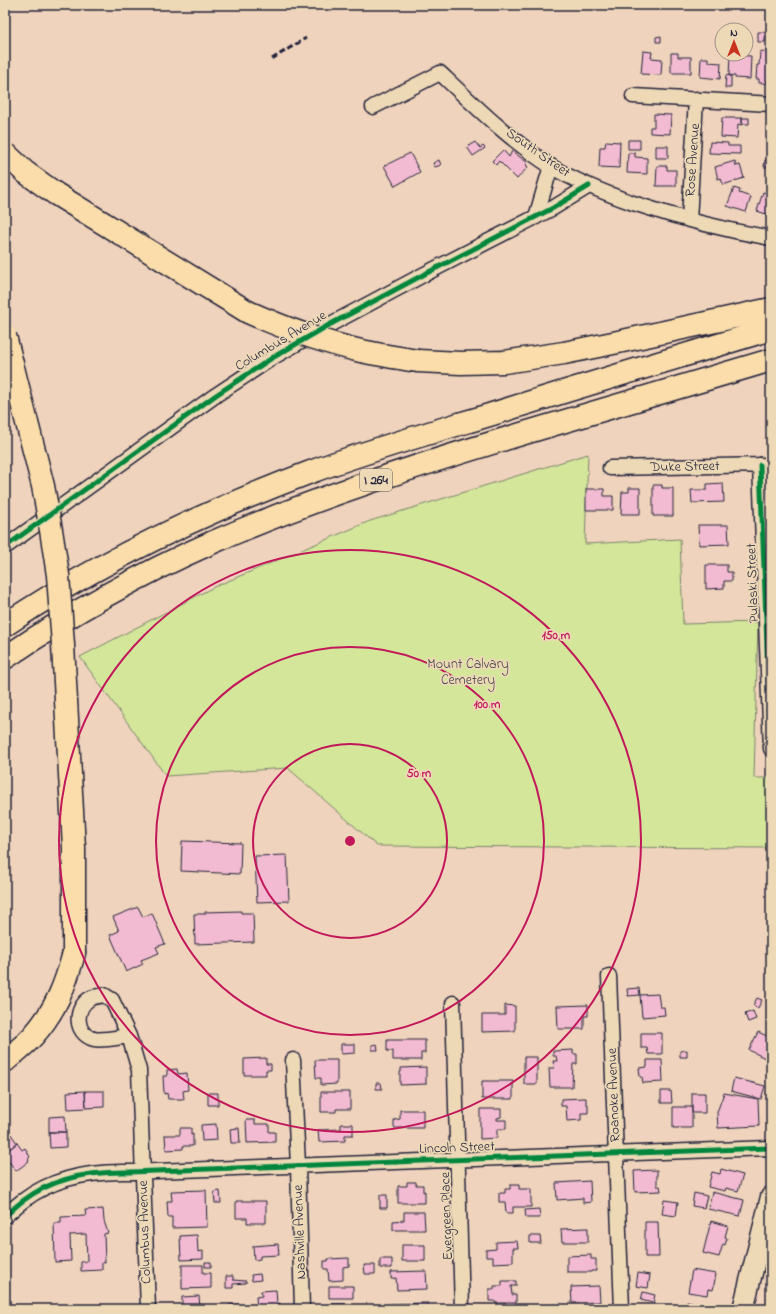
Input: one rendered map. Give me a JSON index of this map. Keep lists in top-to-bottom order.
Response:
{
  "streets": {
    "highway": ["I 264"],
    "street": [
      "South Street",
      "Rose Avenue",
      "Columbus Avenue",
      "Duke Street",
      "Pulaski Street",
      "Roanoke Avenue",
      "Lincoln Street",
      "Evergreen Place",
      "Nashville Avenue"
    ]
  },
  "crossings": [
    ["South Street", "Rose Avenue"],
    ["South Street", "Columbus Avenue"],
    ["Columbus Avenue", "Lincoln Street"],
    ["Duke Street", "Pulaski Street"],
    ["Roanoke Avenue", "Lincoln Street"],
    ["Lincoln Street", "Evergreen Place"],
    ["Lincoln Street", "Nashville Avenue"]
  ],
  "parks": ["Mount Calvary Cemetery"],
  "north": "top",
  "rings": ["150 m", "100 m", "50 m"]
}
